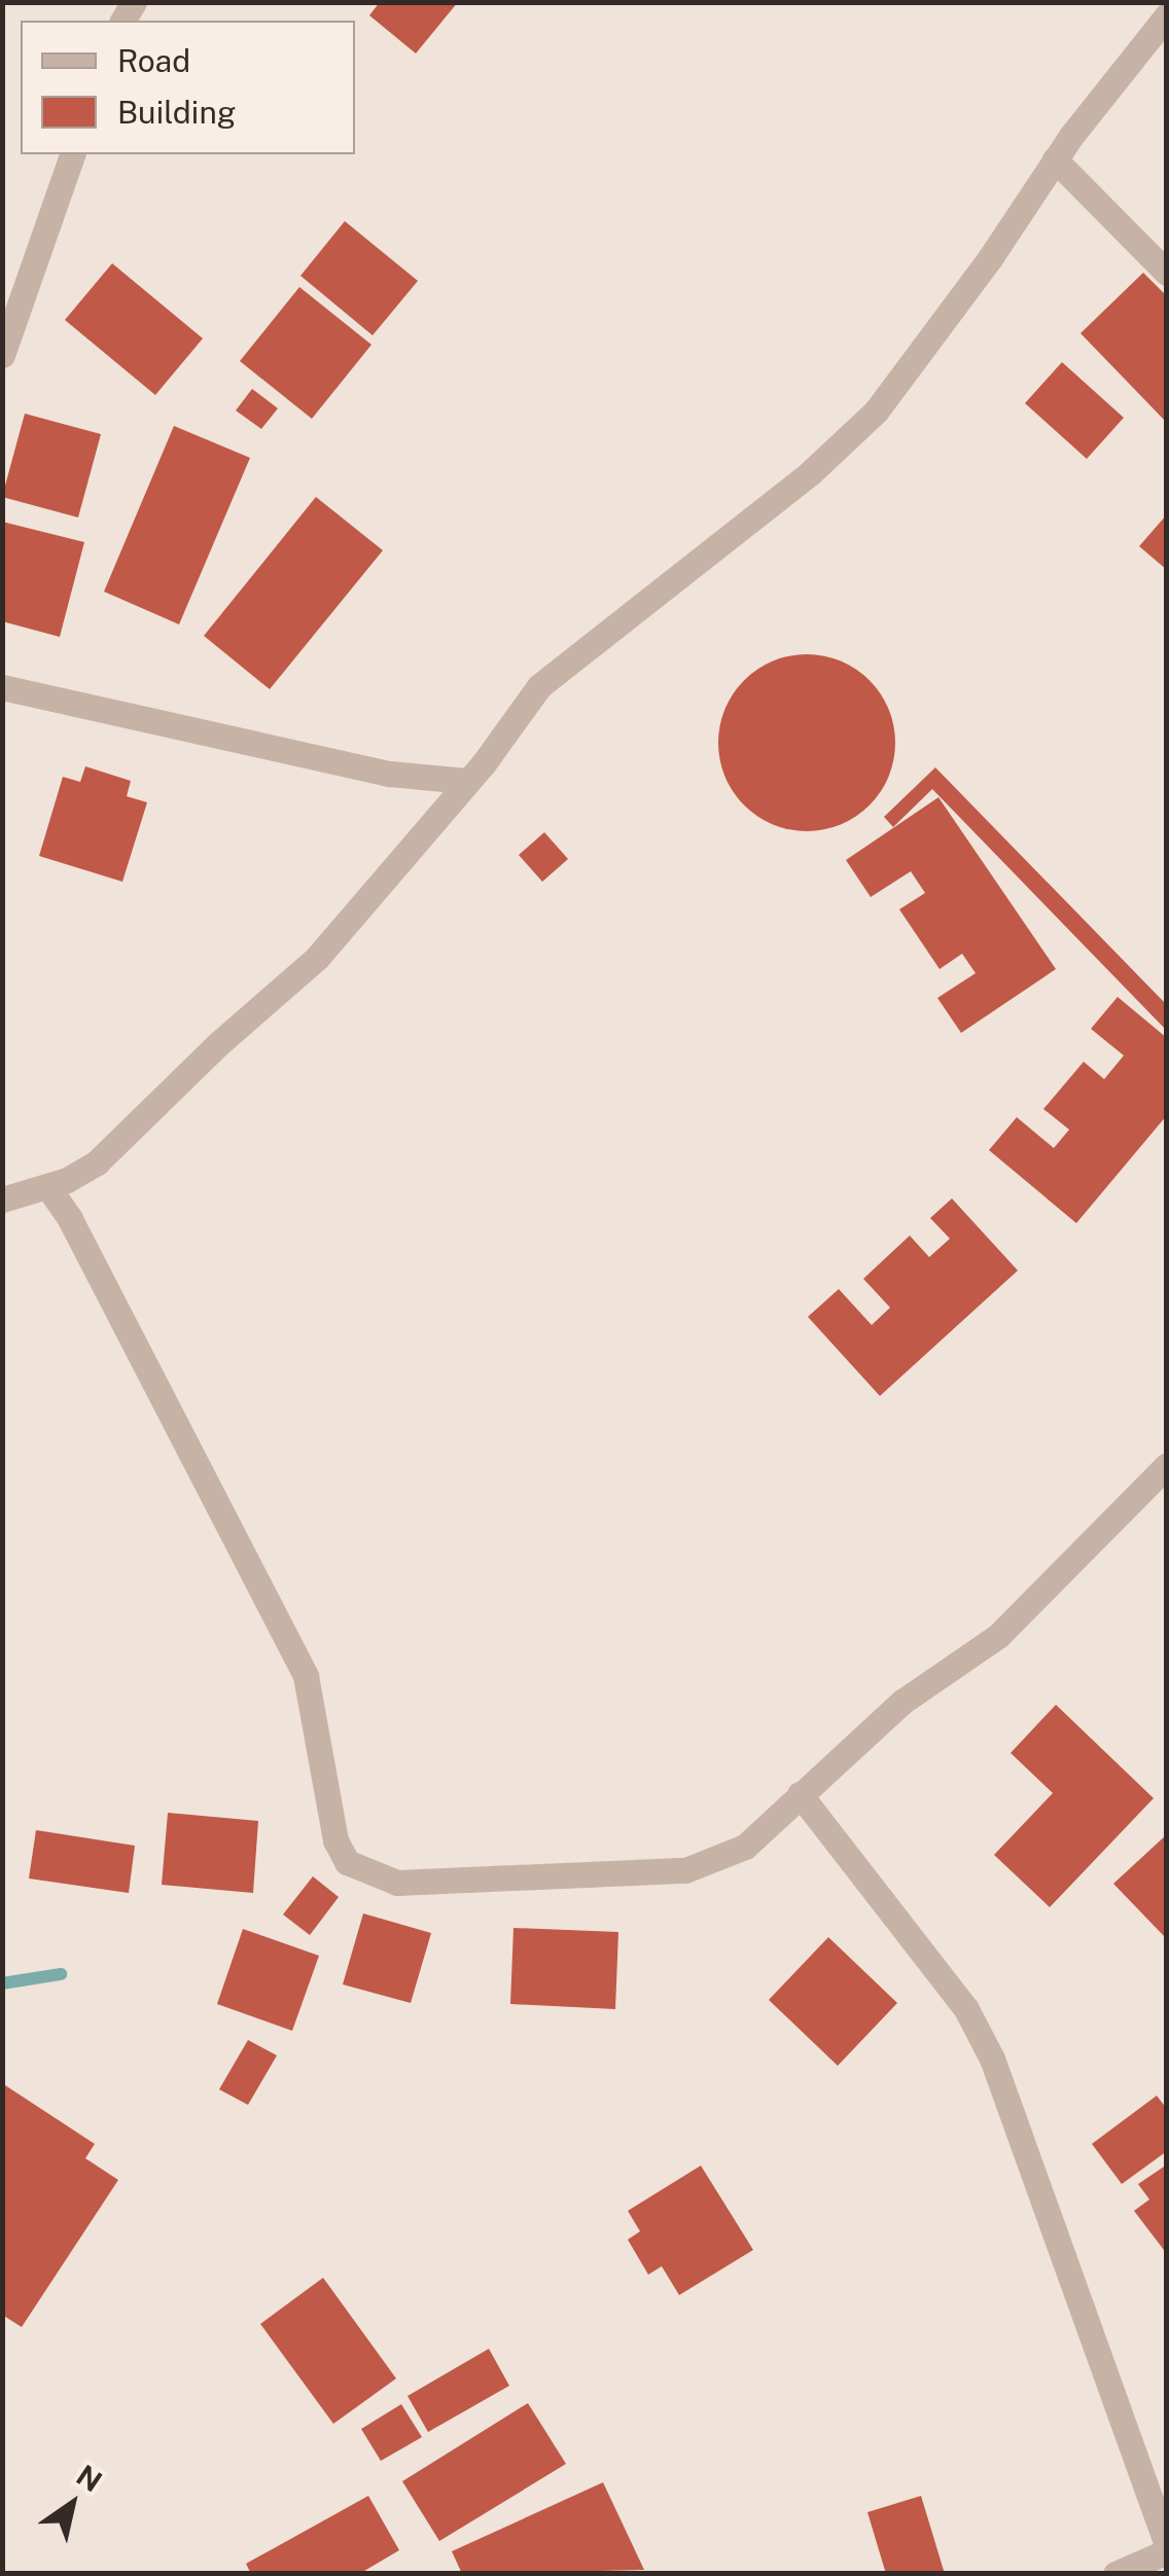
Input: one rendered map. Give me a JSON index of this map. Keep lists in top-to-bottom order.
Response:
{
  "legend": ["Road", "Building"],
  "north": "top right"
}
